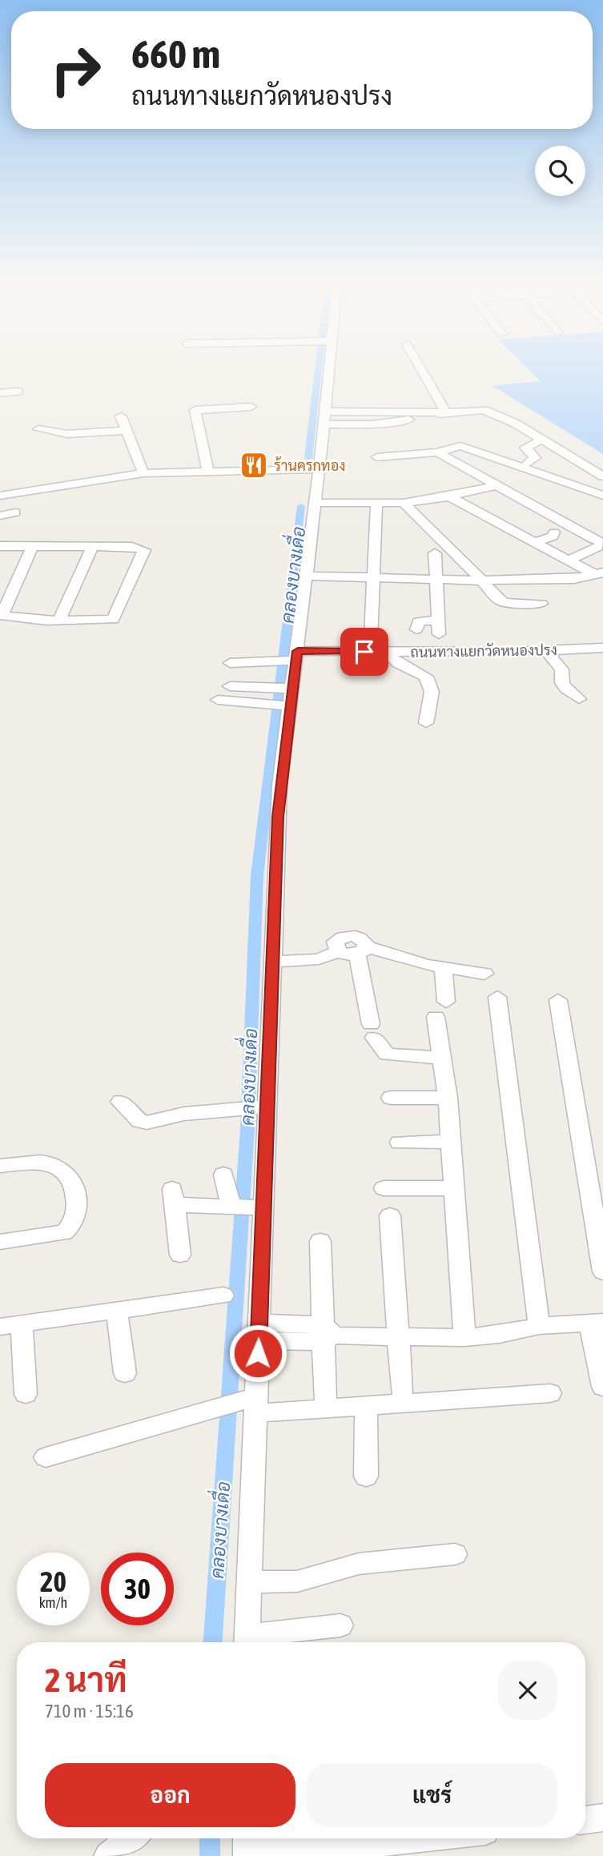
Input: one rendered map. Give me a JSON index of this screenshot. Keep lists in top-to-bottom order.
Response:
{
  "streets": {
    "street": ["ถนนทางแยกวัดหนองปรง"]
  },
  "water": ["คลองบางเดื่อ"],
  "places": {
    "restaurant": ["ร้านครกทอง"]
  },
  "page": {
    "turn": ["660 m", "ถนนทางแยกวัดหนองปรง"],
    "speed": "20 km/h",
    "limit": "30",
    "heading": ["2 นาที", "710 m · 15:16"],
    "buttons": ["ออก", "แชร์"]
  }
}
